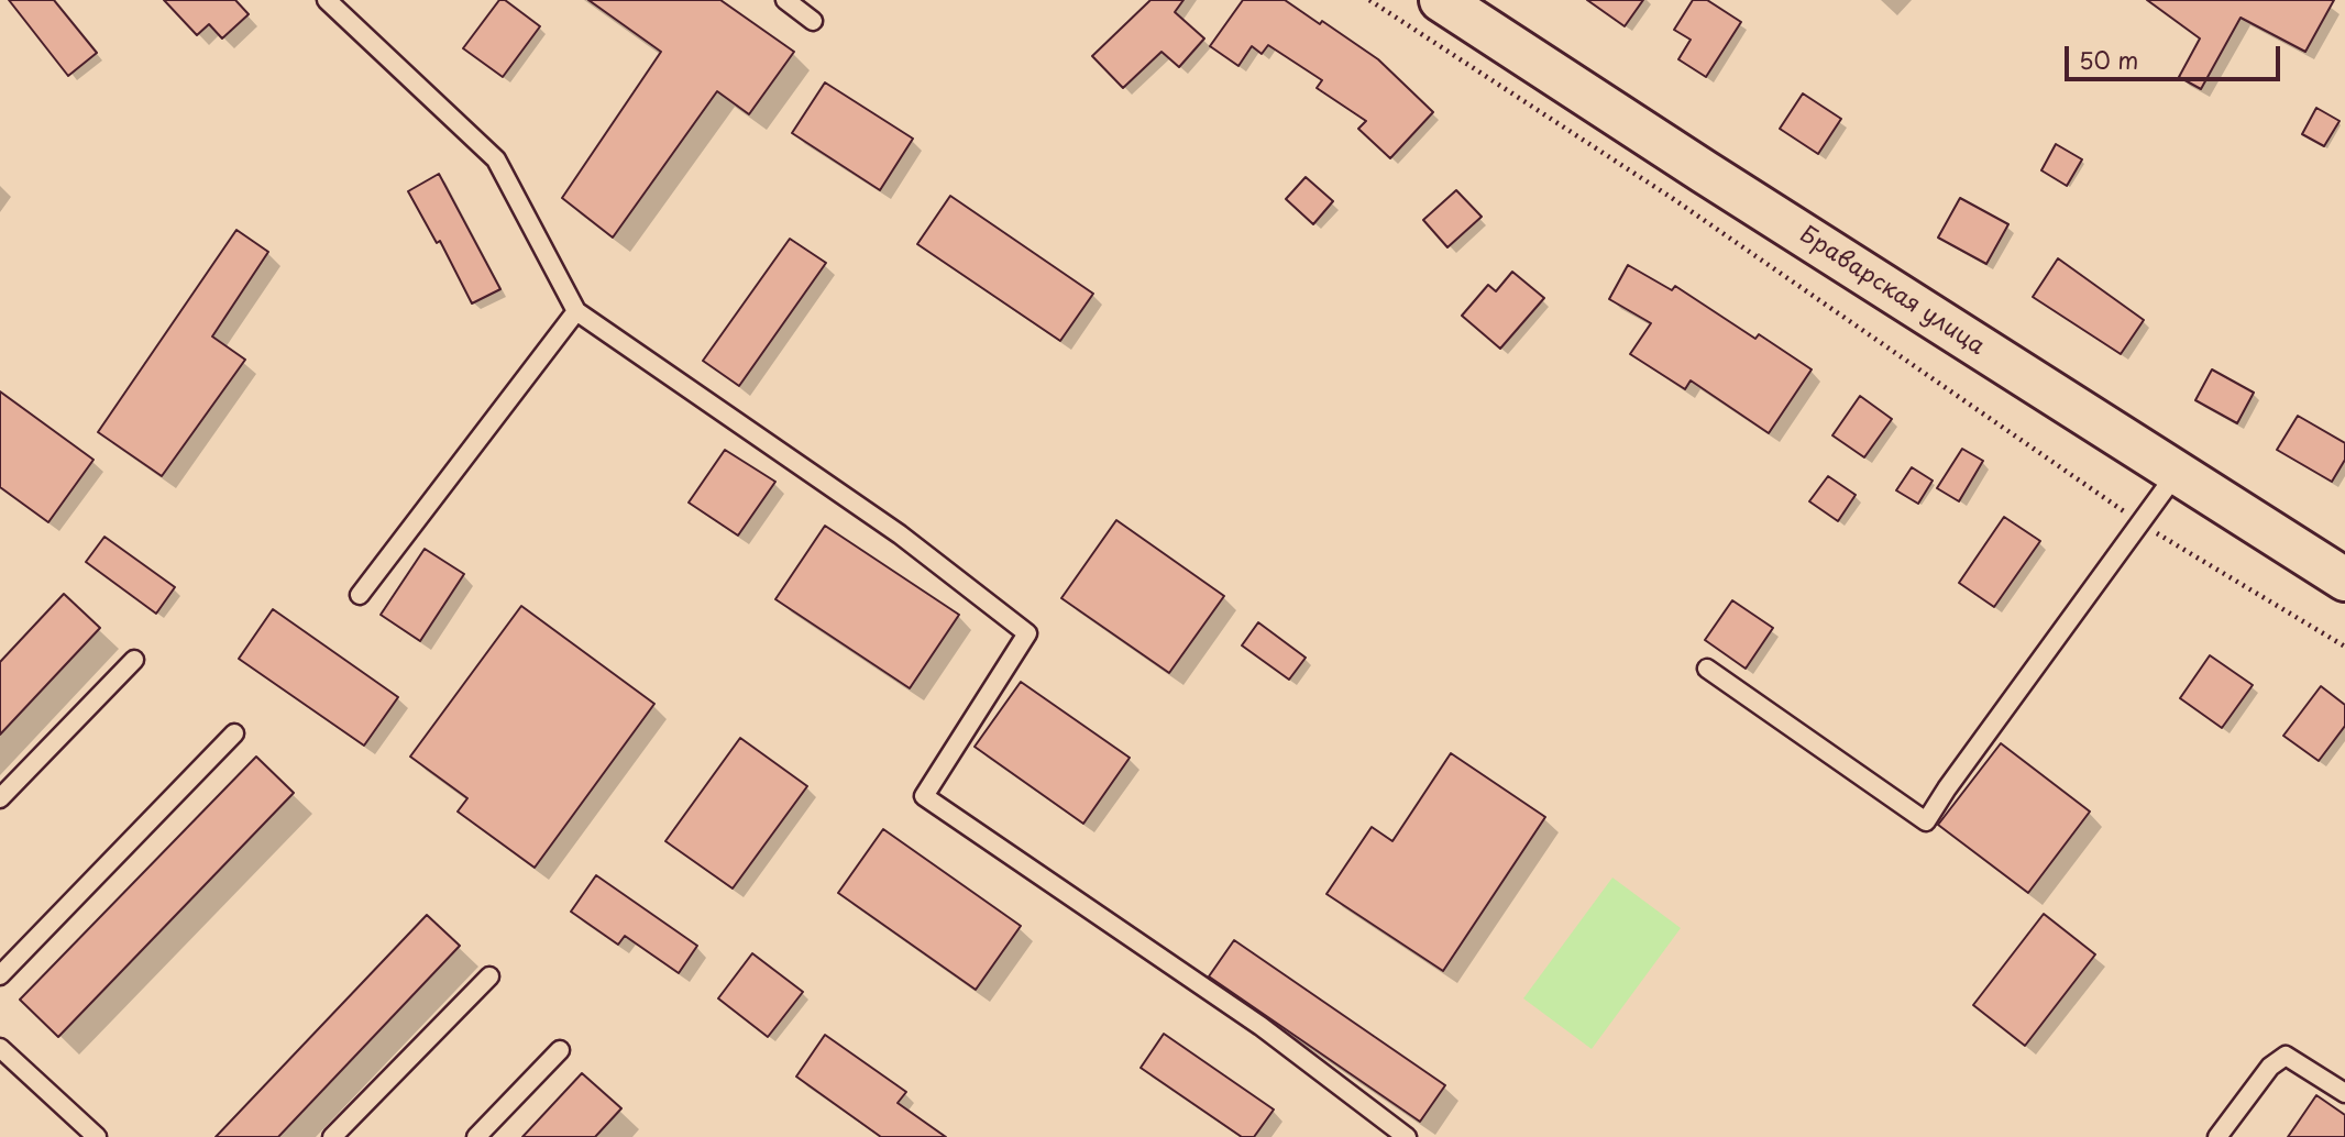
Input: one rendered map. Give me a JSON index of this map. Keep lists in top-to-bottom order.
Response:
{
  "streets": {
    "main road": ["Браварская улица"]
  },
  "scale_bar": "50 m"
}
